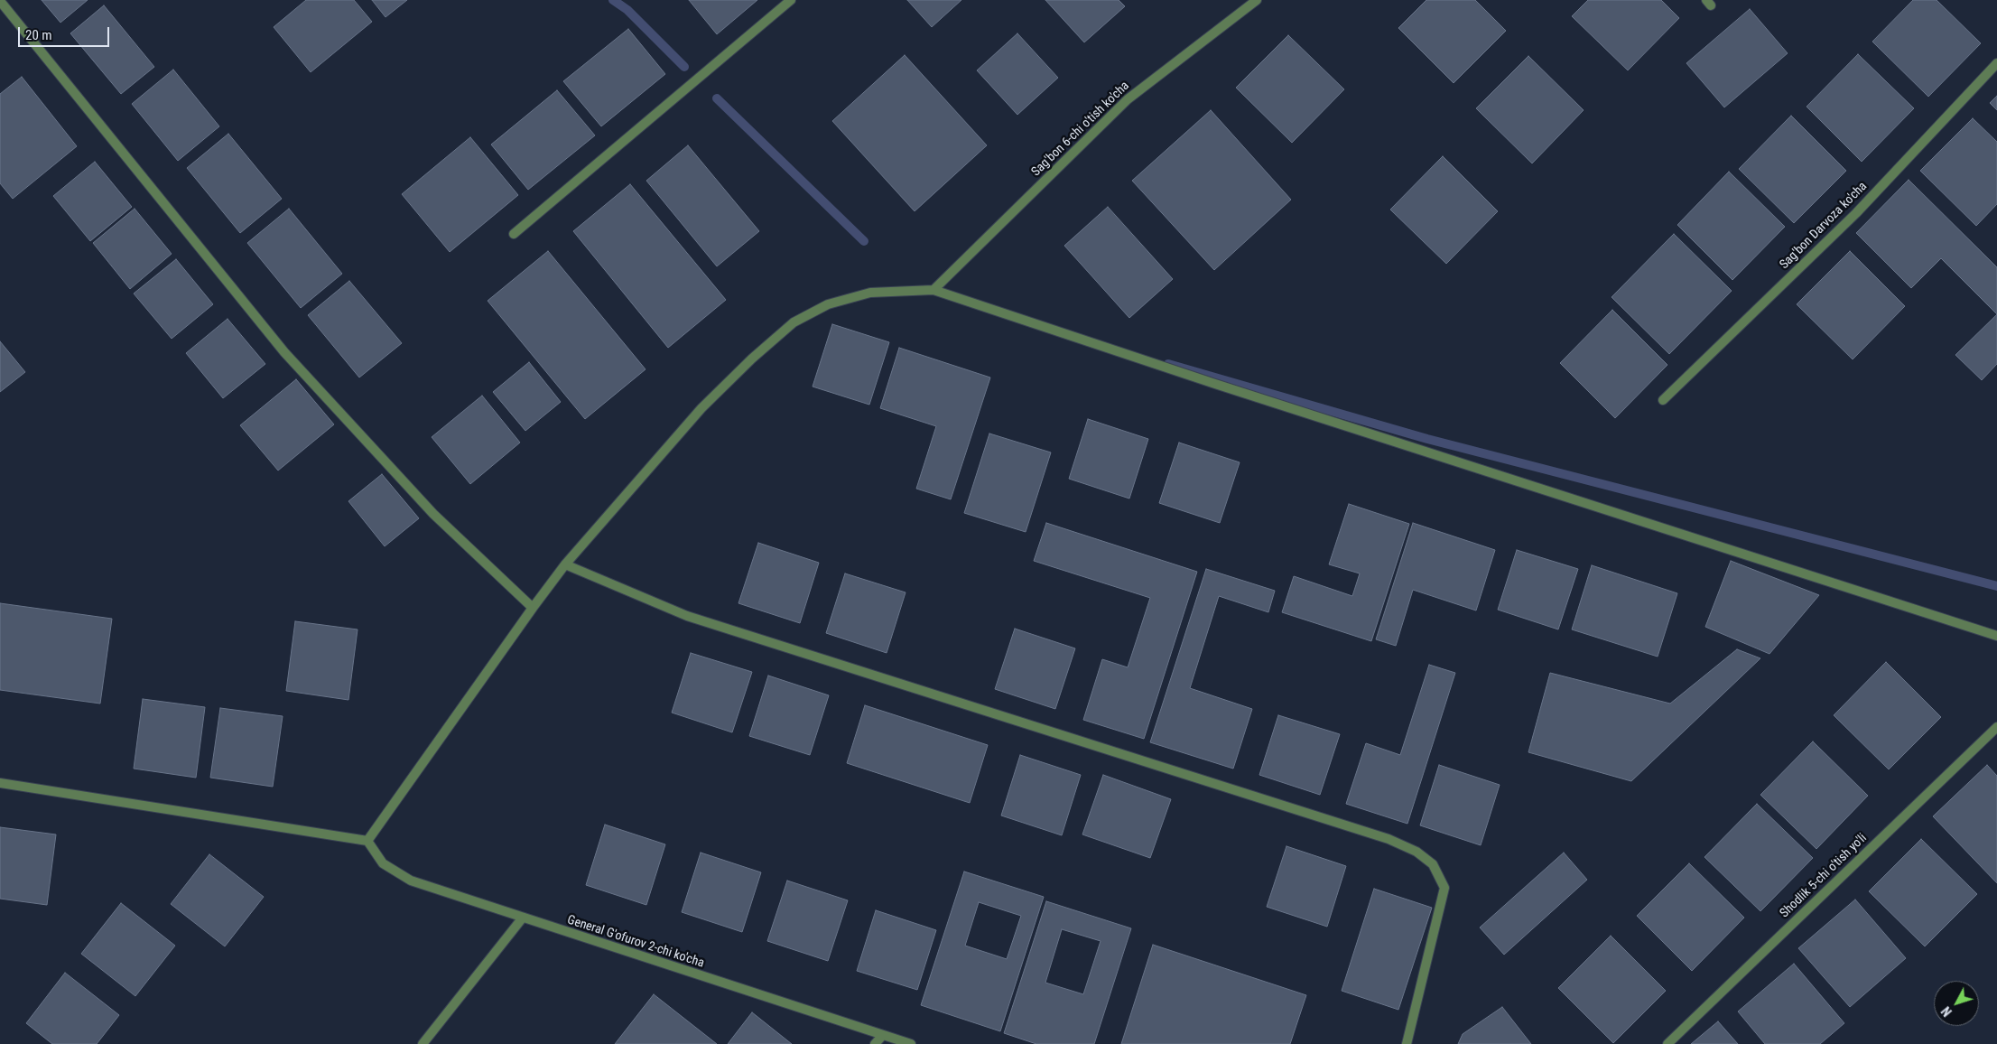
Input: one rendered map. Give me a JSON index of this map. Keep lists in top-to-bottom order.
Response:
{
  "streets": {
    "street": [
      "Sag'bon 6-chi o'tish ko'cha",
      "Sag'bon Darvoza ko'cha",
      "Shodlik 5-chi o'tish yo'li",
      "General G'ofurov 2-chi ko'cha"
    ]
  },
  "scale_bar": "20 m",
  "north": "bottom left"
}
